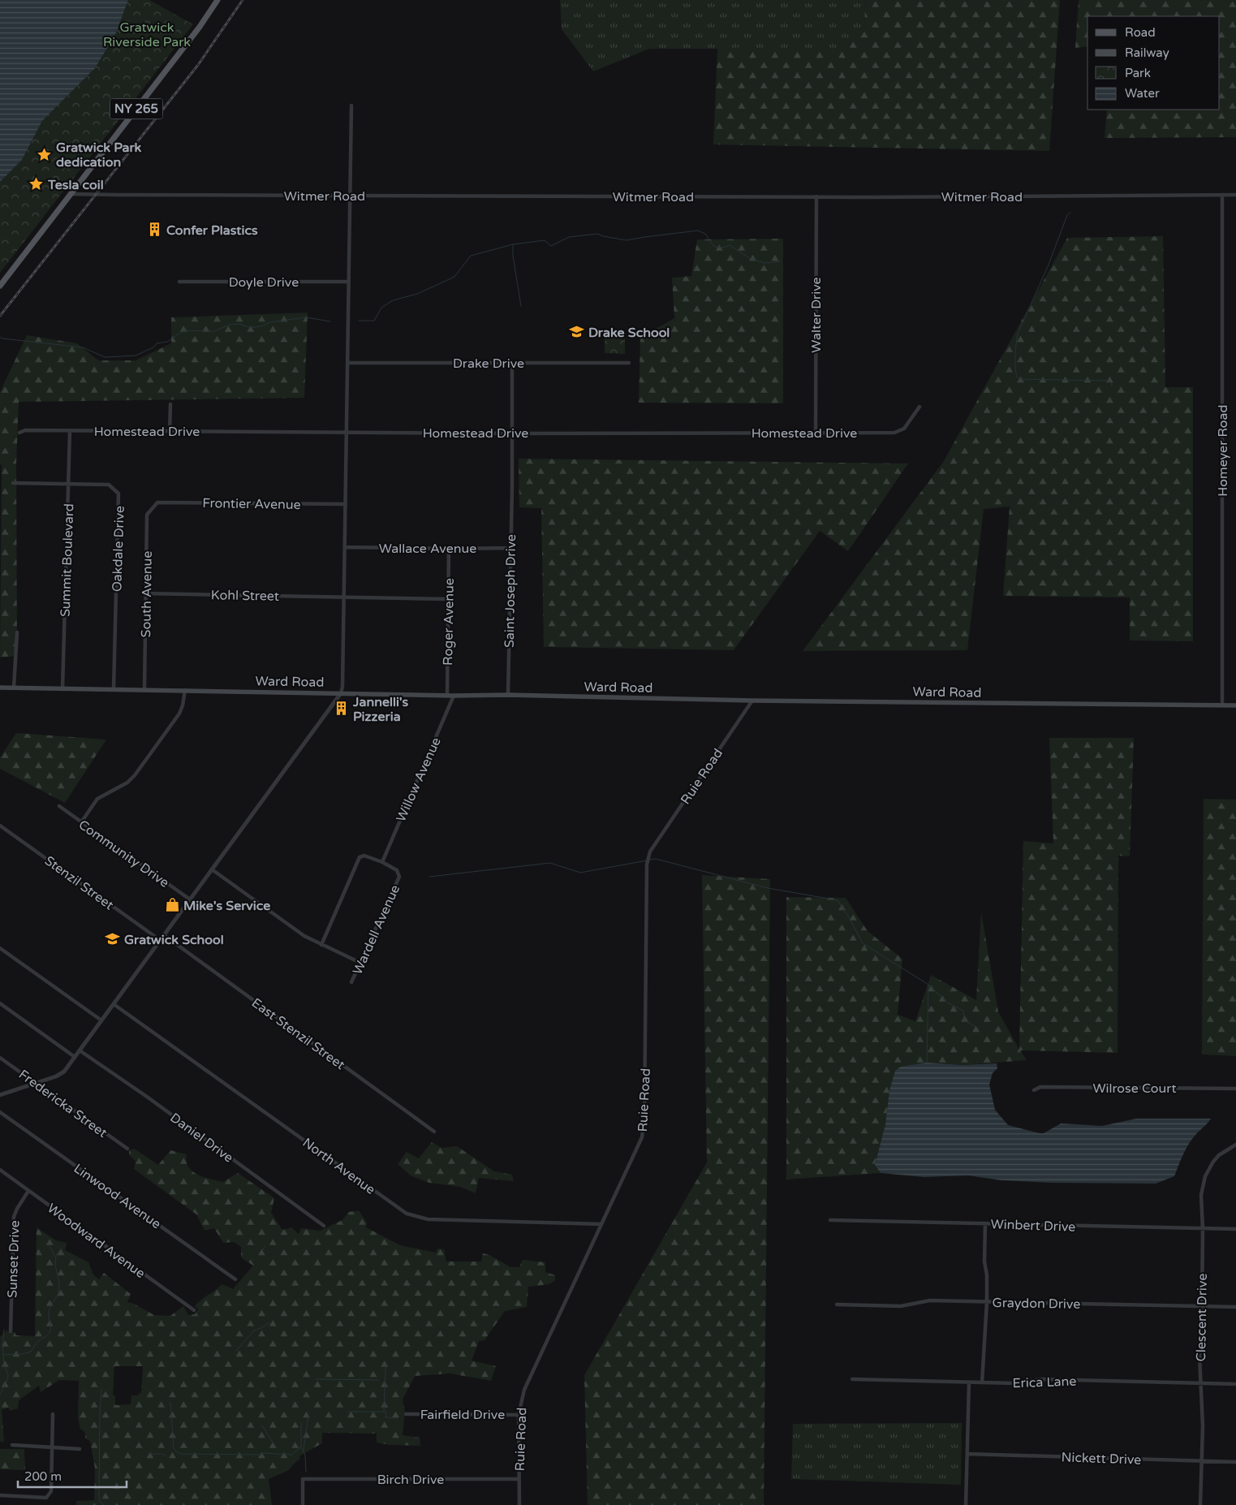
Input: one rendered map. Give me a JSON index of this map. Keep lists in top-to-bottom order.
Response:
{
  "streets": {
    "main road": ["NY 265", "Ward Road"],
    "street": [
      "Witmer Road",
      "Doyle Drive",
      "Walter Drive",
      "Drake Drive",
      "Homestead Drive",
      "Homeyer Road",
      "Frontier Avenue",
      "Wallace Avenue",
      "Oakdale Drive",
      "Summit Boulevard",
      "Saint Joseph Drive",
      "South Avenue",
      "Kohl Street",
      "Roger Avenue",
      "Ruie Road",
      "Willow Avenue",
      "Community Drive",
      "Stenzil Street",
      "Wardell Avenue",
      "East Stenzil Street",
      "Wilrose Court",
      "Fredericka Street",
      "Daniel Drive",
      "North Avenue",
      "Linwood Avenue",
      "Winbert Drive",
      "Woodward Avenue",
      "Sunset Drive",
      "Graydon Drive",
      "Clescent Drive",
      "Erica Lane",
      "Fairfield Drive",
      "Nickett Drive",
      "Birch Drive"
    ]
  },
  "crossings": [
    ["NY 265", "Witmer Road"],
    ["Witmer Road", "Walter Drive"],
    ["Witmer Road", "Homeyer Road"],
    ["Walter Drive", "Homestead Drive"],
    ["Drake Drive", "Saint Joseph Drive"],
    ["Homestead Drive", "Summit Boulevard"],
    ["Homestead Drive", "Saint Joseph Drive"],
    ["Homeyer Road", "Ward Road"],
    ["Frontier Avenue", "South Avenue"],
    ["Wallace Avenue", "Saint Joseph Drive"],
    ["Wallace Avenue", "Roger Avenue"],
    ["Oakdale Drive", "Summit Boulevard"],
    ["Oakdale Drive", "Ward Road"],
    ["Summit Boulevard", "Ward Road"],
    ["Saint Joseph Drive", "Ward Road"],
    ["South Avenue", "Kohl Street"],
    ["South Avenue", "Ward Road"],
    ["Kohl Street", "Roger Avenue"],
    ["Roger Avenue", "Ward Road"],
    ["Ward Road", "Ruie Road"],
    ["Ward Road", "Willow Avenue"],
    ["Ruie Road", "North Avenue"],
    ["Ruie Road", "Fairfield Drive"],
    ["Ruie Road", "Birch Drive"],
    ["Willow Avenue", "Wardell Avenue"],
    ["Winbert Drive", "Clescent Drive"],
    ["Woodward Avenue", "Sunset Drive"],
    ["Graydon Drive", "Clescent Drive"],
    ["Clescent Drive", "Erica Lane"],
    ["Clescent Drive", "Nickett Drive"]
  ],
  "parks": ["Gratwick Riverside Park"],
  "places": {
    "place": ["Gratwick Park dedication", "Tesla coil"],
    "building": ["Confer Plastics", "Jannelli's Pizzeria"],
    "school or university": ["Drake School", "Gratwick School"],
    "shop": ["Mike's Service"]
  },
  "legend": [
    "Road",
    "Railway",
    "Park",
    "Water"
  ],
  "scale_bar": "200 m"
}
